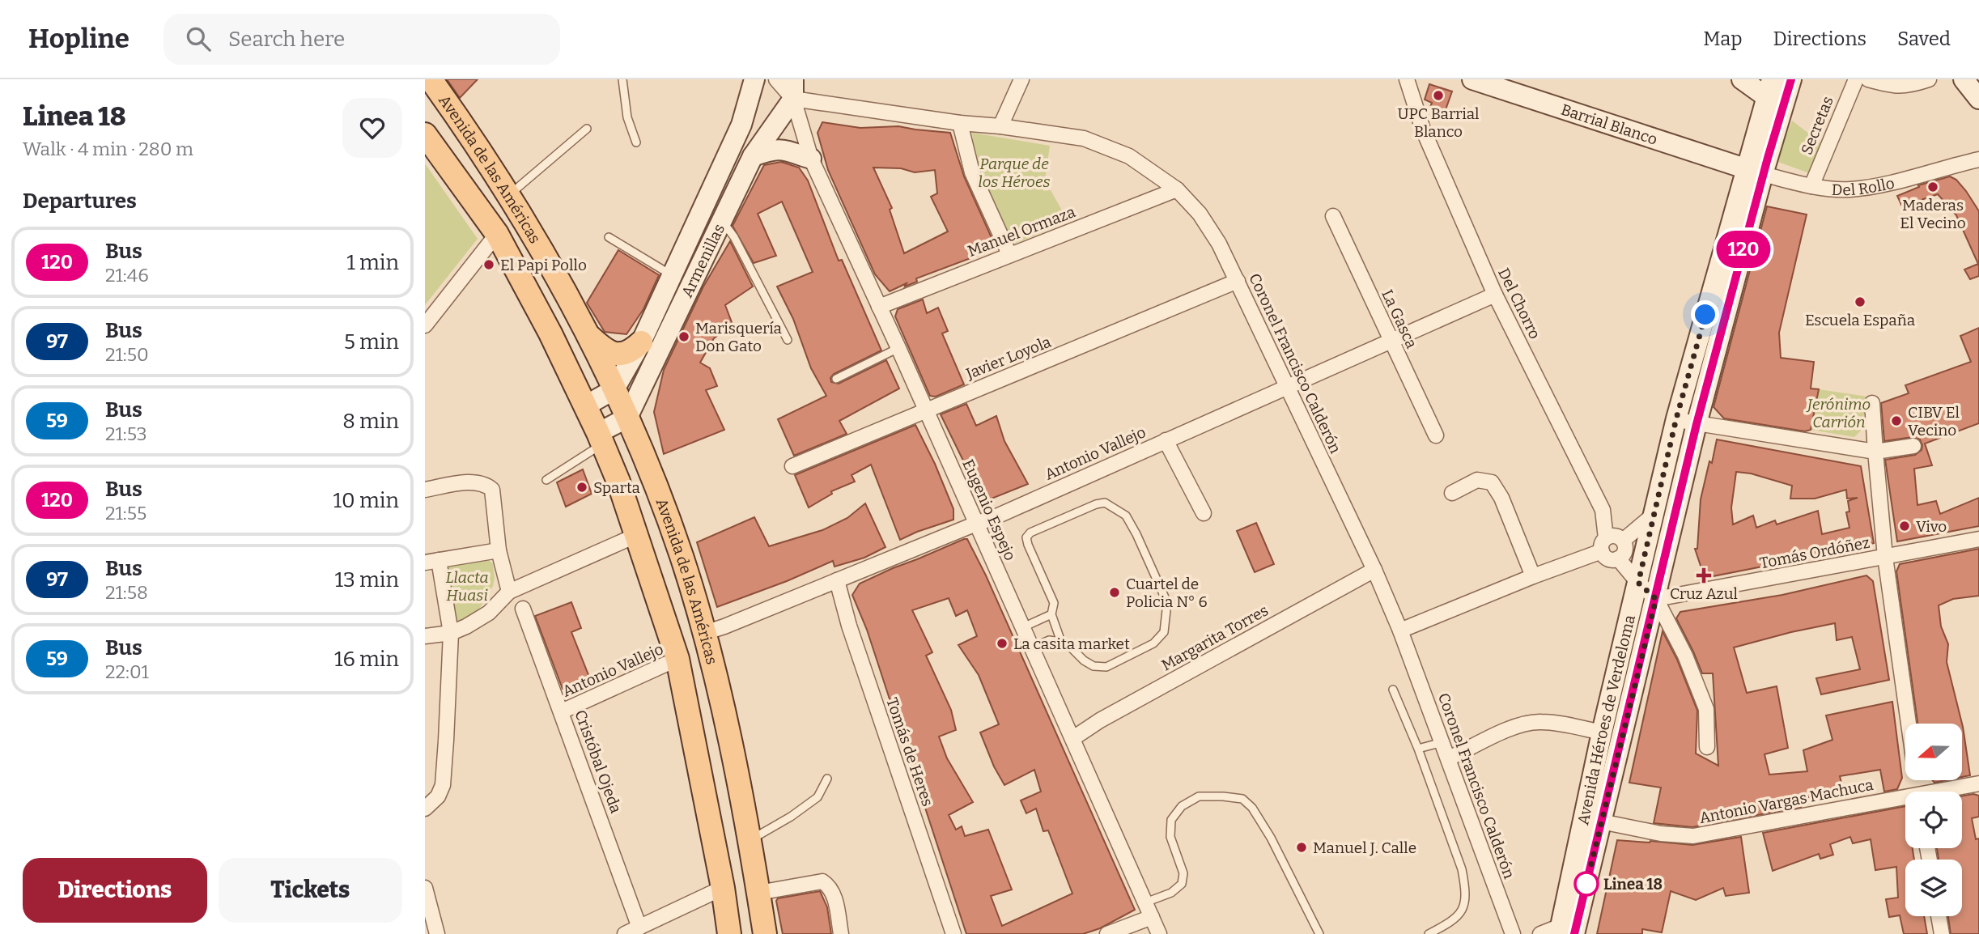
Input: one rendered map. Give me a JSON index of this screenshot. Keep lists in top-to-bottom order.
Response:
{
  "streets": {
    "main road": [
      "Barrial Blanco",
      "Avenida de las Américas",
      "Armenillas",
      "Avenida Héroes de Verdeloma"
    ],
    "street": [
      "Secretas",
      "Del Rollo",
      "Manuel Ormaza",
      "Del Chorro",
      "La Gasca",
      "Javier Loyola",
      "Coronel Francisco Calderón",
      "Antonio Vallejo",
      "Eugenio Espejo",
      "Tomás Ordóñez",
      "Margarita Torres",
      "Tomás de Heres",
      "Cristóbal Ojeda",
      "Antonio Vargas Machuca"
    ]
  },
  "crossings": [
    ["Barrial Blanco", "Del Rollo"],
    ["Barrial Blanco", "Avenida Héroes de Verdeloma"],
    ["Secretas", "Del Rollo"],
    ["Avenida de las Américas", "Armenillas"],
    ["Avenida de las Américas", "Antonio Vallejo"],
    ["Del Rollo", "Avenida Héroes de Verdeloma"],
    ["Manuel Ormaza", "Coronel Francisco Calderón"],
    ["Manuel Ormaza", "Eugenio Espejo"],
    ["Armenillas", "Coronel Francisco Calderón"],
    ["Armenillas", "Eugenio Espejo"],
    ["Del Chorro", "Antonio Vallejo"],
    ["La Gasca", "Antonio Vallejo"],
    ["Javier Loyola", "Coronel Francisco Calderón"],
    ["Javier Loyola", "Eugenio Espejo"],
    ["Coronel Francisco Calderón", "Antonio Vallejo"],
    ["Coronel Francisco Calderón", "Eugenio Espejo"],
    ["Coronel Francisco Calderón", "Margarita Torres"],
    ["Antonio Vallejo", "Eugenio Espejo"],
    ["Antonio Vallejo", "Tomás de Heres"],
    ["Antonio Vallejo", "Cristóbal Ojeda"],
    ["Eugenio Espejo", "Margarita Torres"],
    ["Tomás Ordóñez", "Avenida Héroes de Verdeloma"],
    ["Avenida Héroes de Verdeloma", "Antonio Vargas Machuca"]
  ],
  "parks": ["Parque de los Héroes", "Jerónimo Carrión", "Llacta Huasi"],
  "places": {
    "other": [
      "UPC Barrial Blanco",
      "Maderas El Vecino",
      "El Papi Pollo",
      "Escuela España",
      "Marisquería Don Gato",
      "CIBV El Vecino",
      "Sparta",
      "Vivo",
      "Cuartel de Policia N° 6",
      "La casita market",
      "Manuel J. Calle",
      "Linea 18"
    ],
    "health": ["Cruz Azul"]
  },
  "lines": ["bus line 120"],
  "north": "left",
  "page": {
    "header": "Hopline",
    "search": "Search here",
    "nav": ["Map", "Directions", "Saved"],
    "heading": [
      ["Linea 18", "Walk · 4 min · 280 m"],
      "Departures"
    ],
    "on_map": "120",
    "list": [
      {
        "mark": "120",
        "name": "Bus",
        "note": "21:46",
        "value": "1 min"
      },
      {
        "mark": "97",
        "name": "Bus",
        "note": "21:50",
        "value": "5 min"
      },
      {
        "mark": "59",
        "name": "Bus",
        "note": "21:53",
        "value": "8 min"
      },
      {
        "mark": "120",
        "name": "Bus",
        "note": "21:55",
        "value": "10 min"
      },
      {
        "mark": "97",
        "name": "Bus",
        "note": "21:58",
        "value": "13 min"
      },
      {
        "mark": "59",
        "name": "Bus",
        "note": "22:01",
        "value": "16 min"
      }
    ],
    "buttons": ["Directions", "Tickets"]
  }
}
